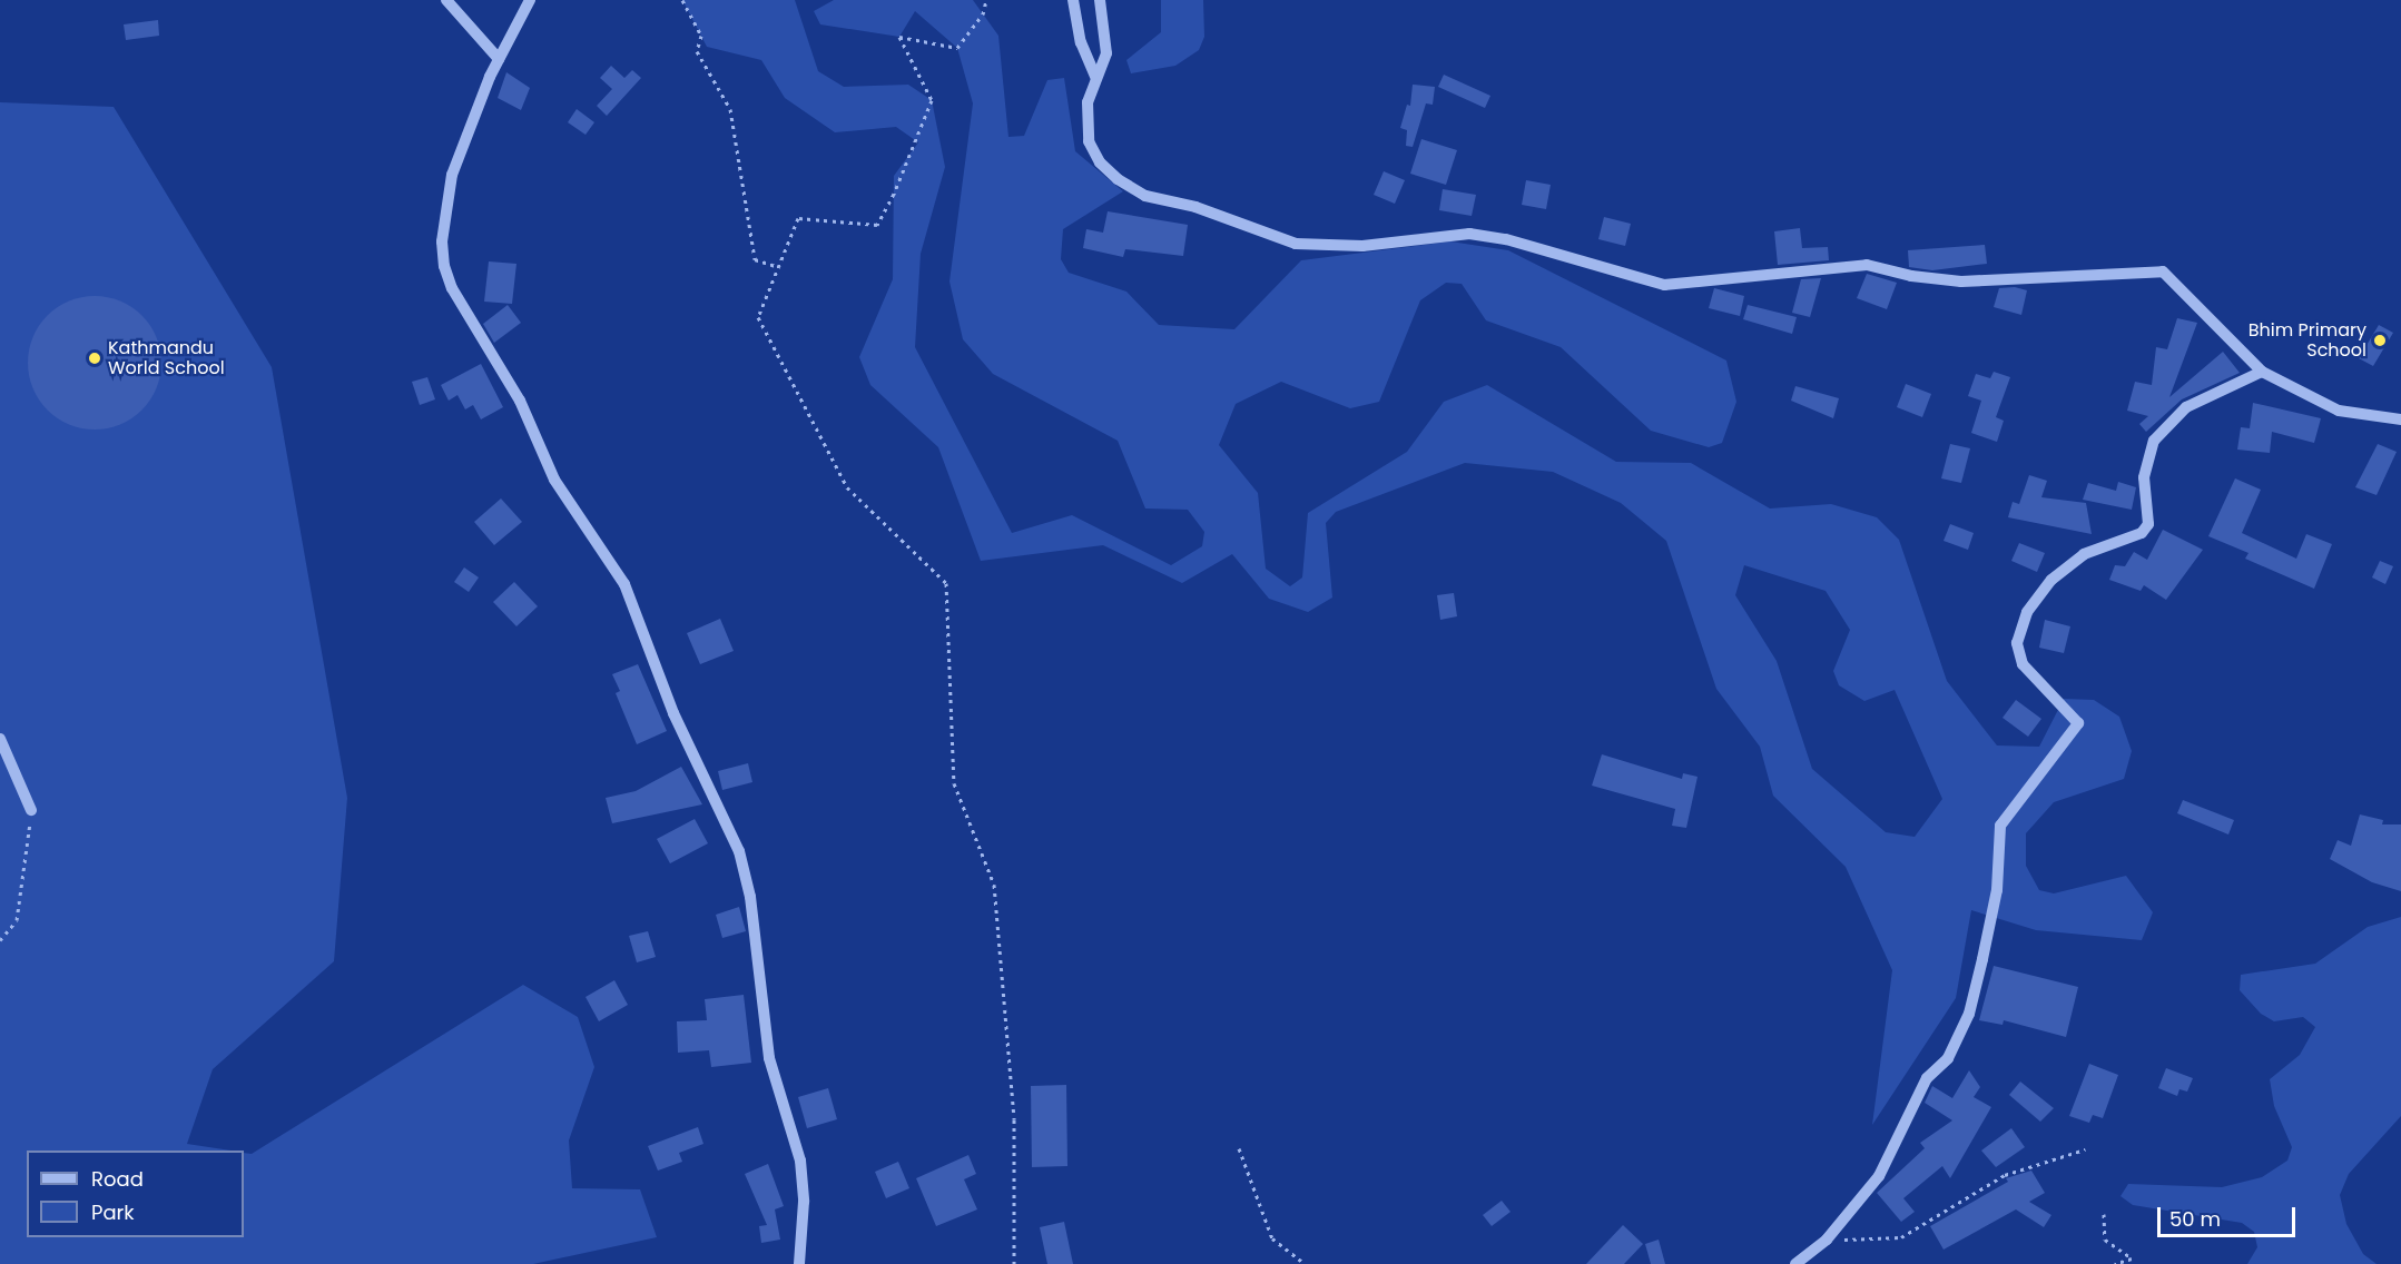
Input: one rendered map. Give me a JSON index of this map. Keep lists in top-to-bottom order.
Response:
{
  "places": ["Bhim Primary School", "Kathmandu World School"],
  "legend": ["Road", "Park"],
  "scale_bar": "50 m"
}
